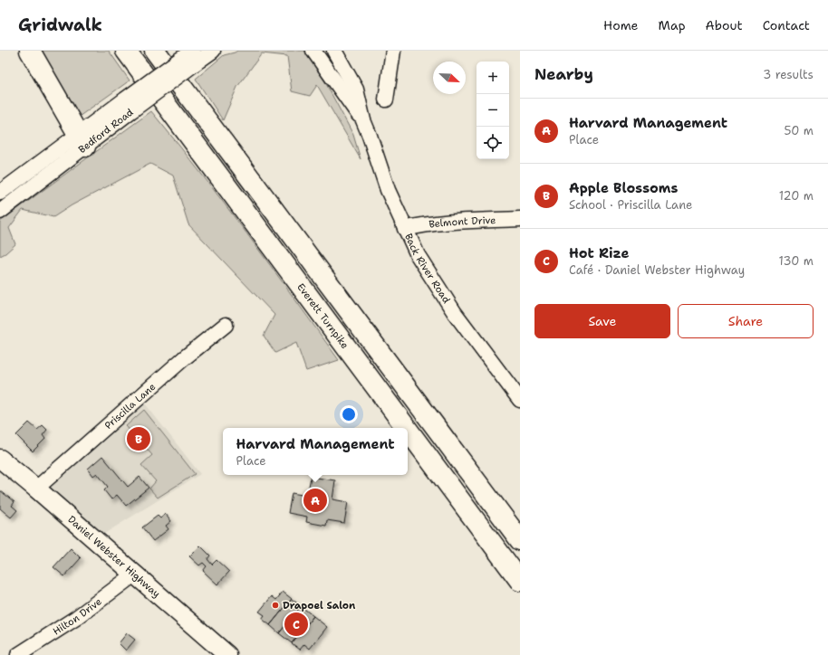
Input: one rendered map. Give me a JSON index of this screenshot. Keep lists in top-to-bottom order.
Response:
{
  "streets": {
    "highway": ["Everett Turnpike"],
    "main road": ["Daniel Webster Highway"],
    "street": [
      "Bedford Road",
      "Belmont Drive",
      "Back River Road",
      "Priscilla Lane",
      "Hilton Drive"
    ]
  },
  "crossings": [
    ["Belmont Drive", "Back River Road"],
    ["Priscilla Lane", "Daniel Webster Highway"],
    ["Daniel Webster Highway", "Hilton Drive"]
  ],
  "places": ["Drapoel Salon"],
  "north": "bottom right",
  "page": {
    "header": "Gridwalk",
    "nav": [
      "Home",
      "Map",
      "About",
      "Contact"
    ],
    "heading": ["Nearby", "3 results"],
    "map_buttons": ["+", "−"],
    "list": [
      {
        "mark": "A",
        "name": "Harvard Management",
        "note": "Place",
        "value": "50 m"
      },
      {
        "mark": "B",
        "name": "Apple Blossoms",
        "note": "School · Priscilla Lane",
        "value": "120 m"
      },
      {
        "mark": "C",
        "name": "Hot Rize",
        "note": "Café · Daniel Webster Highway",
        "value": "130 m"
      }
    ],
    "buttons": ["Save", "Share"],
    "pins": ["B", "A", "C"],
    "popup": ["Harvard Management", "Place"]
  }
}
